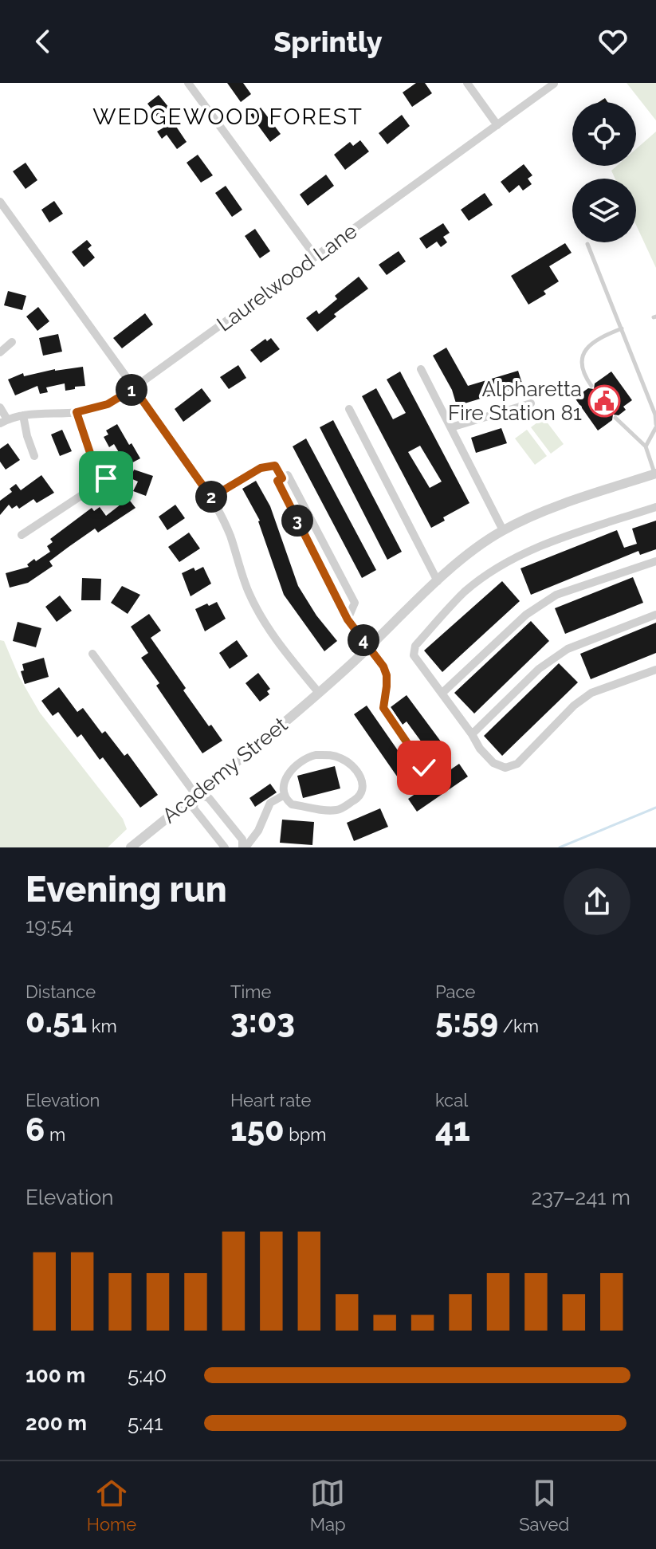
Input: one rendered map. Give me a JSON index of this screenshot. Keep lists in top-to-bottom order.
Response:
{
  "streets": {
    "street": ["Laurelwood Lane", "Academy Street"]
  },
  "districts": ["WEDGEWOOD FOREST"],
  "places": {
    "public building": ["Alpharetta Fire Station 81"]
  },
  "page": {
    "header": "Sprintly",
    "pins": [
      "1",
      "2",
      "3",
      "4"
    ],
    "heading": ["Evening run", "19:54"],
    "stats": [
      ["Distance", "0.51 km"],
      ["Time", "3:03"],
      ["Pace", "5:59 /km"],
      ["Elevation", "6 m"],
      ["Heart rate", "150 bpm"],
      ["kcal", "41"]
    ],
    "chart": ["Elevation", "237–241 m"],
    "list": [
      {
        "name": "100 m",
        "note": "5:40"
      },
      {
        "name": "200 m",
        "note": "5:41"
      }
    ],
    "tabs": ["Home", "Map", "Saved"]
  }
}
